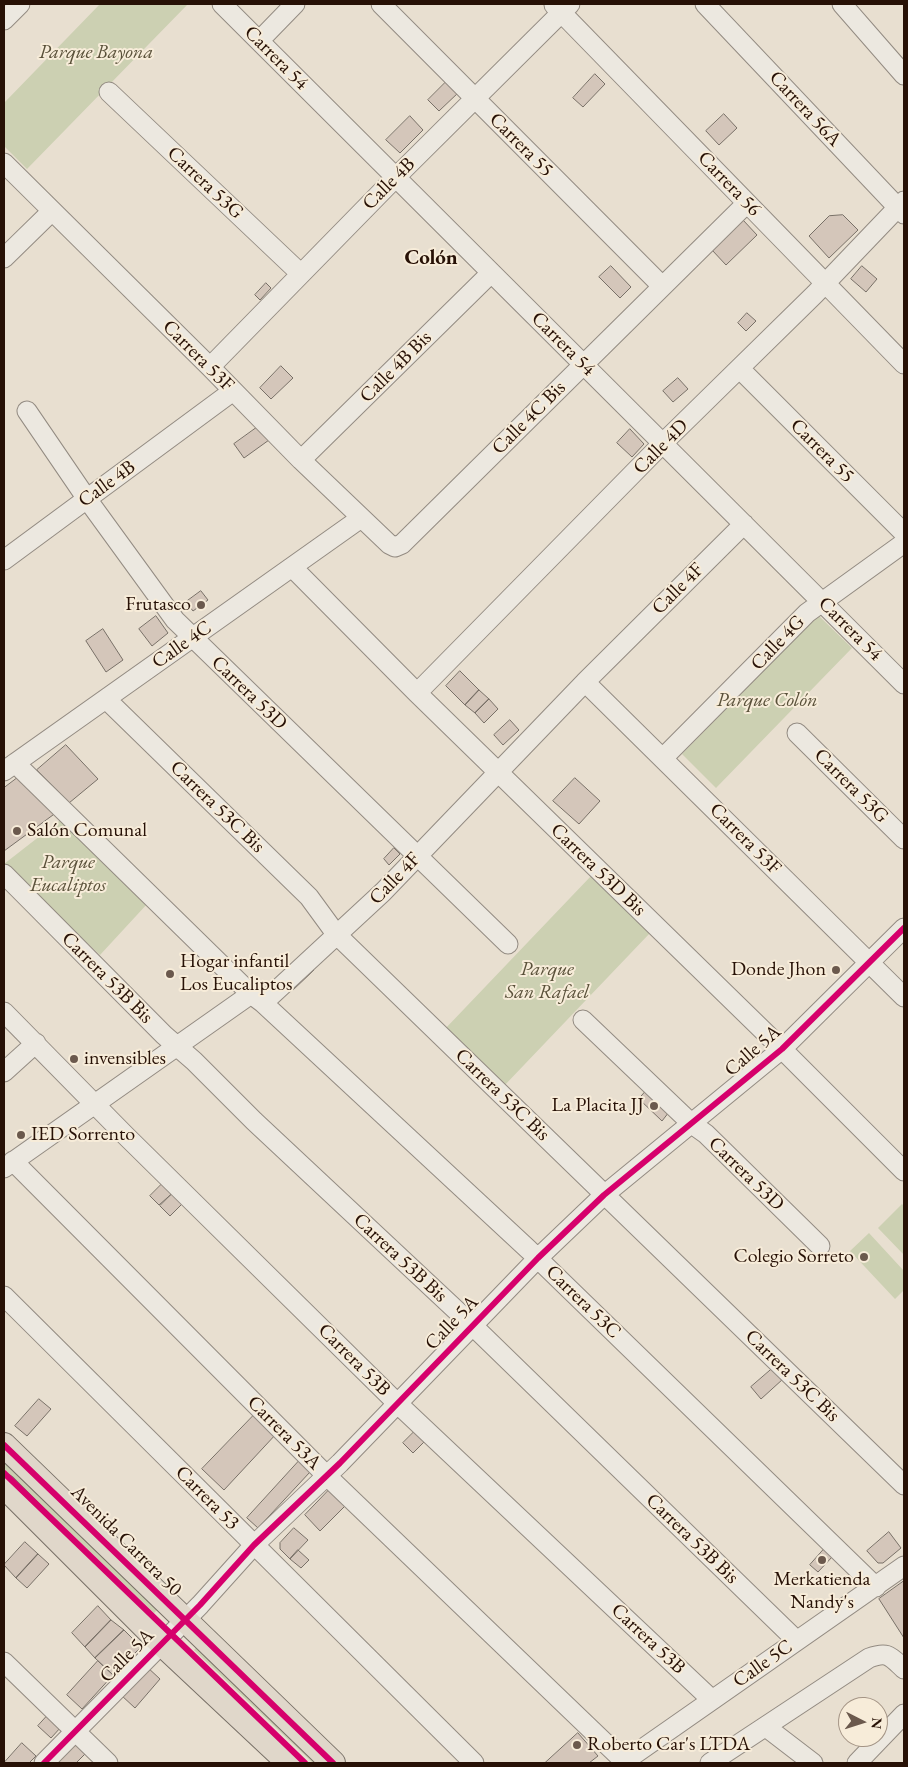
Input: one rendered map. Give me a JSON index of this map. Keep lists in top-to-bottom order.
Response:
{
  "streets": {
    "main road": ["Avenida Carrera 50"],
    "street": [
      "Carrera 54",
      "Carrera 56A",
      "Carrera 55",
      "Carrera 53G",
      "Calle 4B",
      "Carrera 56",
      "Carrera 53F",
      "Calle 4B Bis",
      "Calle 4C Bis",
      "Calle 4D",
      "Calle 4F",
      "Calle 4G",
      "Calle 4C",
      "Carrera 53D",
      "Carrera 53C Bis",
      "Carrera 53D Bis",
      "Carrera 53B Bis",
      "Calle 5A",
      "Carrera 53C",
      "Carrera 53B",
      "Carrera 53A",
      "Carrera 53",
      "Calle 5C"
    ]
  },
  "crossings": [
    ["Carrera 54", "Calle 4B"],
    ["Carrera 54", "Calle 4B Bis"],
    ["Carrera 54", "Calle 4C Bis"],
    ["Carrera 54", "Calle 4D"],
    ["Carrera 54", "Calle 4F"],
    ["Carrera 54", "Calle 4G"],
    ["Carrera 56A", "Calle 4D"],
    ["Carrera 55", "Calle 4B"],
    ["Carrera 55", "Calle 4C Bis"],
    ["Carrera 55", "Calle 4D"],
    ["Carrera 53G", "Calle 4B"],
    ["Calle 4B", "Carrera 56"],
    ["Calle 4B", "Carrera 53F"],
    ["Calle 4B", "Carrera 53D"],
    ["Carrera 56", "Calle 4C Bis"],
    ["Carrera 56", "Calle 4D"],
    ["Carrera 53F", "Calle 4B Bis"],
    ["Carrera 53F", "Calle 4C Bis"],
    ["Carrera 53F", "Calle 4F"],
    ["Carrera 53F", "Calle 4G"],
    ["Carrera 53F", "Calle 4C"],
    ["Carrera 53F", "Calle 5A"],
    ["Calle 4D", "Carrera 53D Bis"],
    ["Calle 4F", "Carrera 53D"],
    ["Calle 4F", "Carrera 53C Bis"],
    ["Calle 4F", "Carrera 53D Bis"],
    ["Calle 4F", "Carrera 53B Bis"],
    ["Calle 4F", "Carrera 53C"],
    ["Calle 4F", "Carrera 53B"],
    ["Calle 4F", "Carrera 53A"],
    ["Calle 4C", "Carrera 53D"],
    ["Calle 4C", "Carrera 53C Bis"],
    ["Calle 4C", "Carrera 53D Bis"],
    ["Calle 4C", "Carrera 53C"],
    ["Carrera 53D", "Calle 5A"],
    ["Carrera 53C Bis", "Calle 5A"],
    ["Carrera 53D Bis", "Calle 5A"],
    ["Carrera 53B Bis", "Calle 5A"],
    ["Carrera 53B Bis", "Calle 5C"],
    ["Calle 5A", "Carrera 53C"],
    ["Calle 5A", "Carrera 53B"],
    ["Calle 5A", "Carrera 53A"],
    ["Calle 5A", "Carrera 53"],
    ["Calle 5A", "Avenida Carrera 50"],
    ["Carrera 53C", "Calle 5C"],
    ["Carrera 53B", "Calle 5C"],
    ["Carrera 53A", "Calle 5C"]
  ],
  "districts": ["Colón"],
  "parks": [
    "Parque Bayona",
    "Parque Colón",
    "Parque Eucaliptos",
    "Parque San Rafael"
  ],
  "places": [
    "Frutasco",
    "Salón Comunal",
    "Donde Jhon",
    "Hogar infantil Los Eucaliptos",
    "invensibles",
    "La Placita JJ",
    "IED Sorrento",
    "Colegio Sorreto",
    "Merkatienda Nandy's",
    "Roberto Car's LTDA"
  ],
  "north": "right"
}
